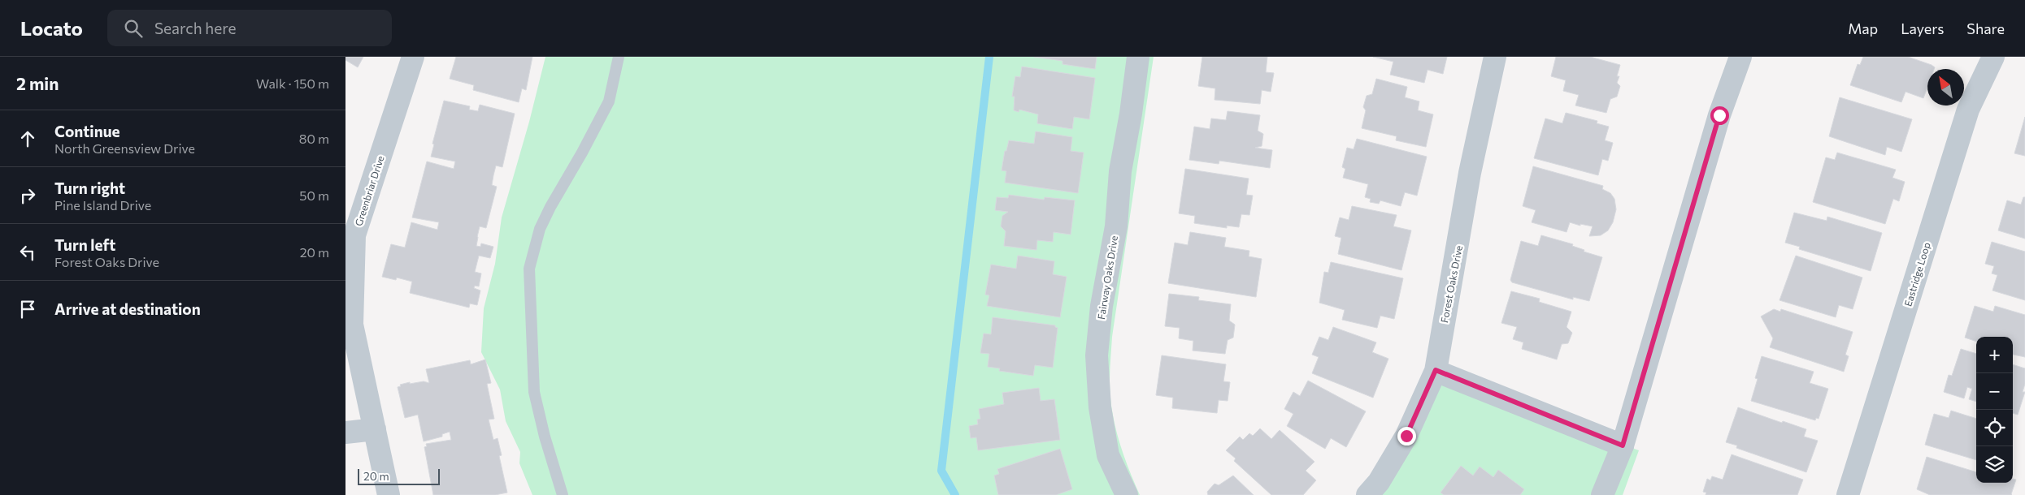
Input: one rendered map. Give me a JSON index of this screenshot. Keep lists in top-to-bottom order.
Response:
{
  "streets": {
    "street": [
      "Greenbriar Drive",
      "Eastridge Loop",
      "Fairway Oaks Drive",
      "Forest Oaks Drive"
    ]
  },
  "scale_bar": "20 m",
  "north": "top left",
  "page": {
    "header": "Locato",
    "search": "Search here",
    "nav": ["Map", "Layers", "Share"],
    "heading": ["2 min", "Walk · 150 m"],
    "list": [
      ["Continue", "North Greensview Drive", "80 m"],
      ["Turn right", "Pine Island Drive", "50 m"],
      ["Turn left", "Forest Oaks Drive", "20 m"],
      "Arrive at destination"
    ],
    "map_buttons": ["+", "−"],
    "scale": "20 m"
  }
}
